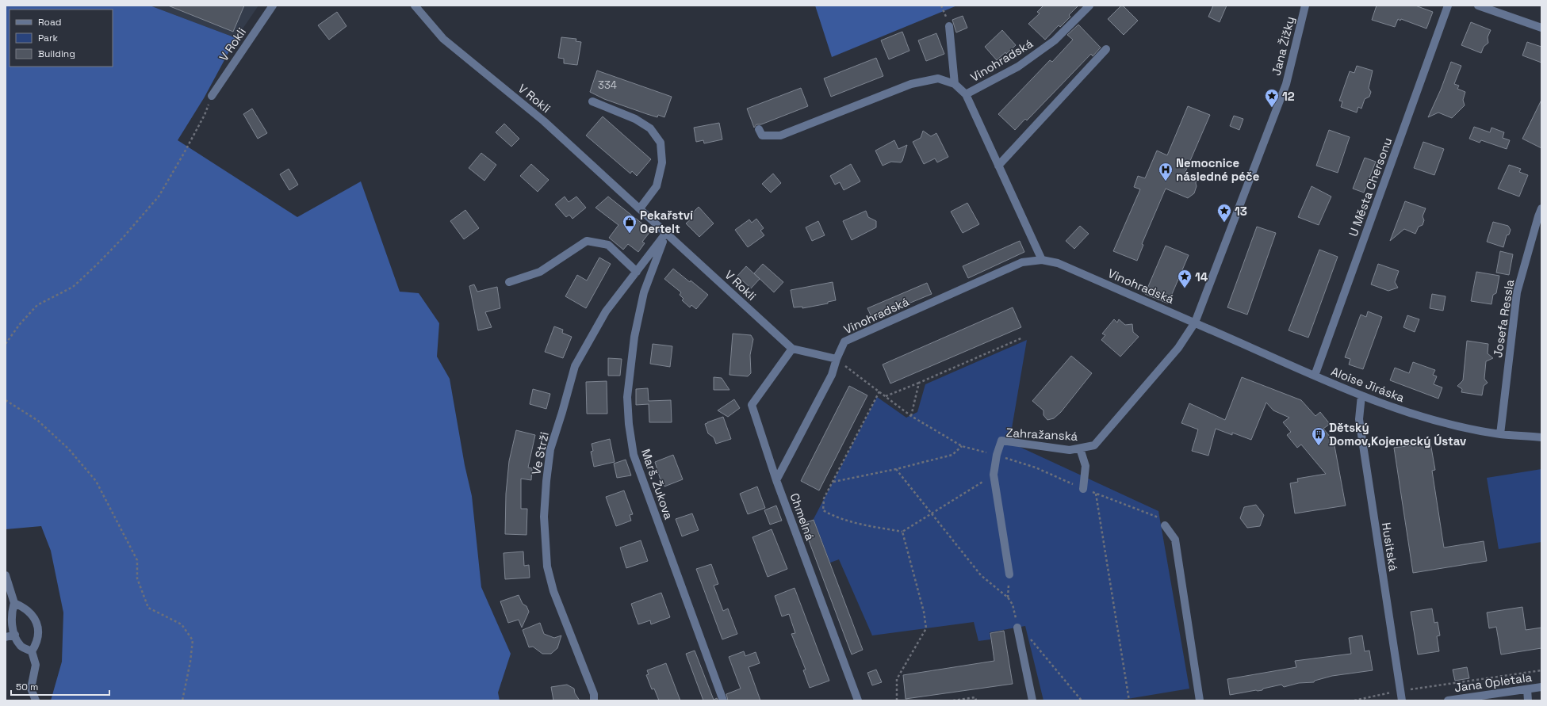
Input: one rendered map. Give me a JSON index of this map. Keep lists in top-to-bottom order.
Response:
{
  "streets": {
    "street": [
      "V Rokli",
      "Jana Žižky",
      "Vinohradská",
      "U Města Chersonu",
      "Josefa Ressla",
      "Aloise Jiráska",
      "Zahražanská",
      "Ve Strži",
      "Marš. Žukova",
      "Chmelná",
      "Husitská",
      "Jana Opletala"
    ]
  },
  "crossings": [
    ["V Rokli", "Vinohradská"],
    ["V Rokli", "Ve Strži"],
    ["V Rokli", "Marš. Žukova"],
    ["V Rokli", "Chmelná"],
    ["Jana Žižky", "Vinohradská"],
    ["Jana Žižky", "Aloise Jiráska"],
    ["Jana Žižky", "Zahražanská"],
    ["Vinohradská", "Aloise Jiráska"],
    ["Vinohradská", "Zahražanská"],
    ["Vinohradská", "Chmelná"],
    ["U Města Chersonu", "Aloise Jiráska"],
    ["Josefa Ressla", "Aloise Jiráska"],
    ["Aloise Jiráska", "Zahražanská"],
    ["Aloise Jiráska", "Husitská"],
    ["Ve Strži", "Marš. Žukova"]
  ],
  "places": {
    "place": ["12", "13", "14"],
    "hospital": ["Nemocnice následné péče"],
    "shop": ["Pekařství Oertelt"],
    "building": ["Dětský Domov,Kojenecký Ústav"]
  },
  "house_numbers": ["334"],
  "legend": ["Road", "Park", "Building"],
  "scale_bar": "50 m"
}
